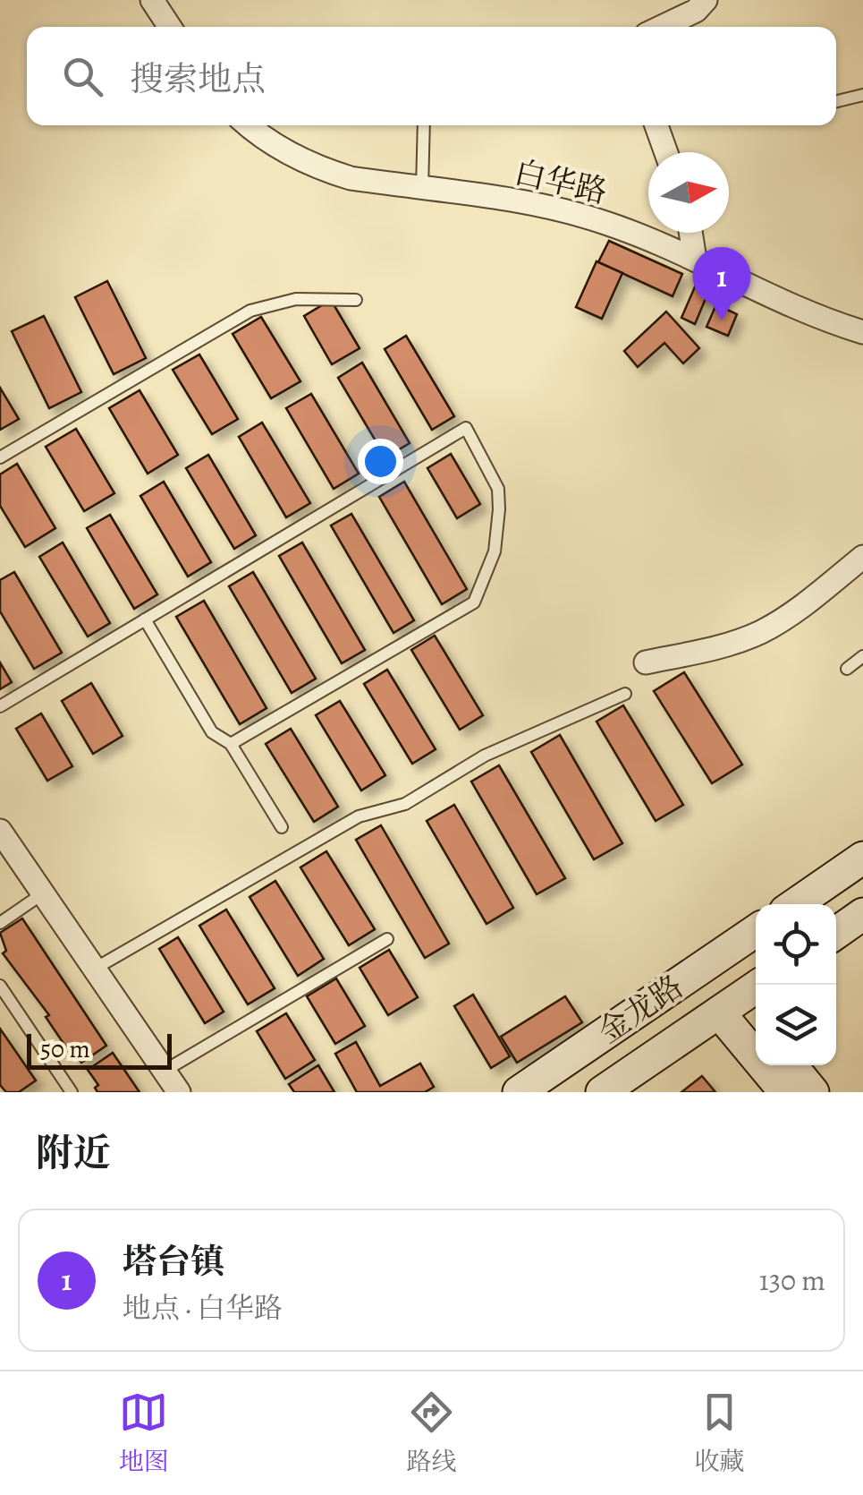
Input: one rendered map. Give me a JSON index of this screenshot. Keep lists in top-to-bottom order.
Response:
{
  "streets": {
    "main road": ["金龙路"],
    "street": ["白华路"]
  },
  "scale_bar": "50 m",
  "north": "right",
  "page": {
    "search": "搜索地点",
    "pins": "1",
    "scale": "50 m",
    "heading": "附近",
    "list": [
      {
        "mark": "1",
        "name": "塔台镇",
        "note": "地点 · 白华路",
        "value": "130 m"
      }
    ],
    "nav": ["地图", "路线", "收藏"]
  }
}
